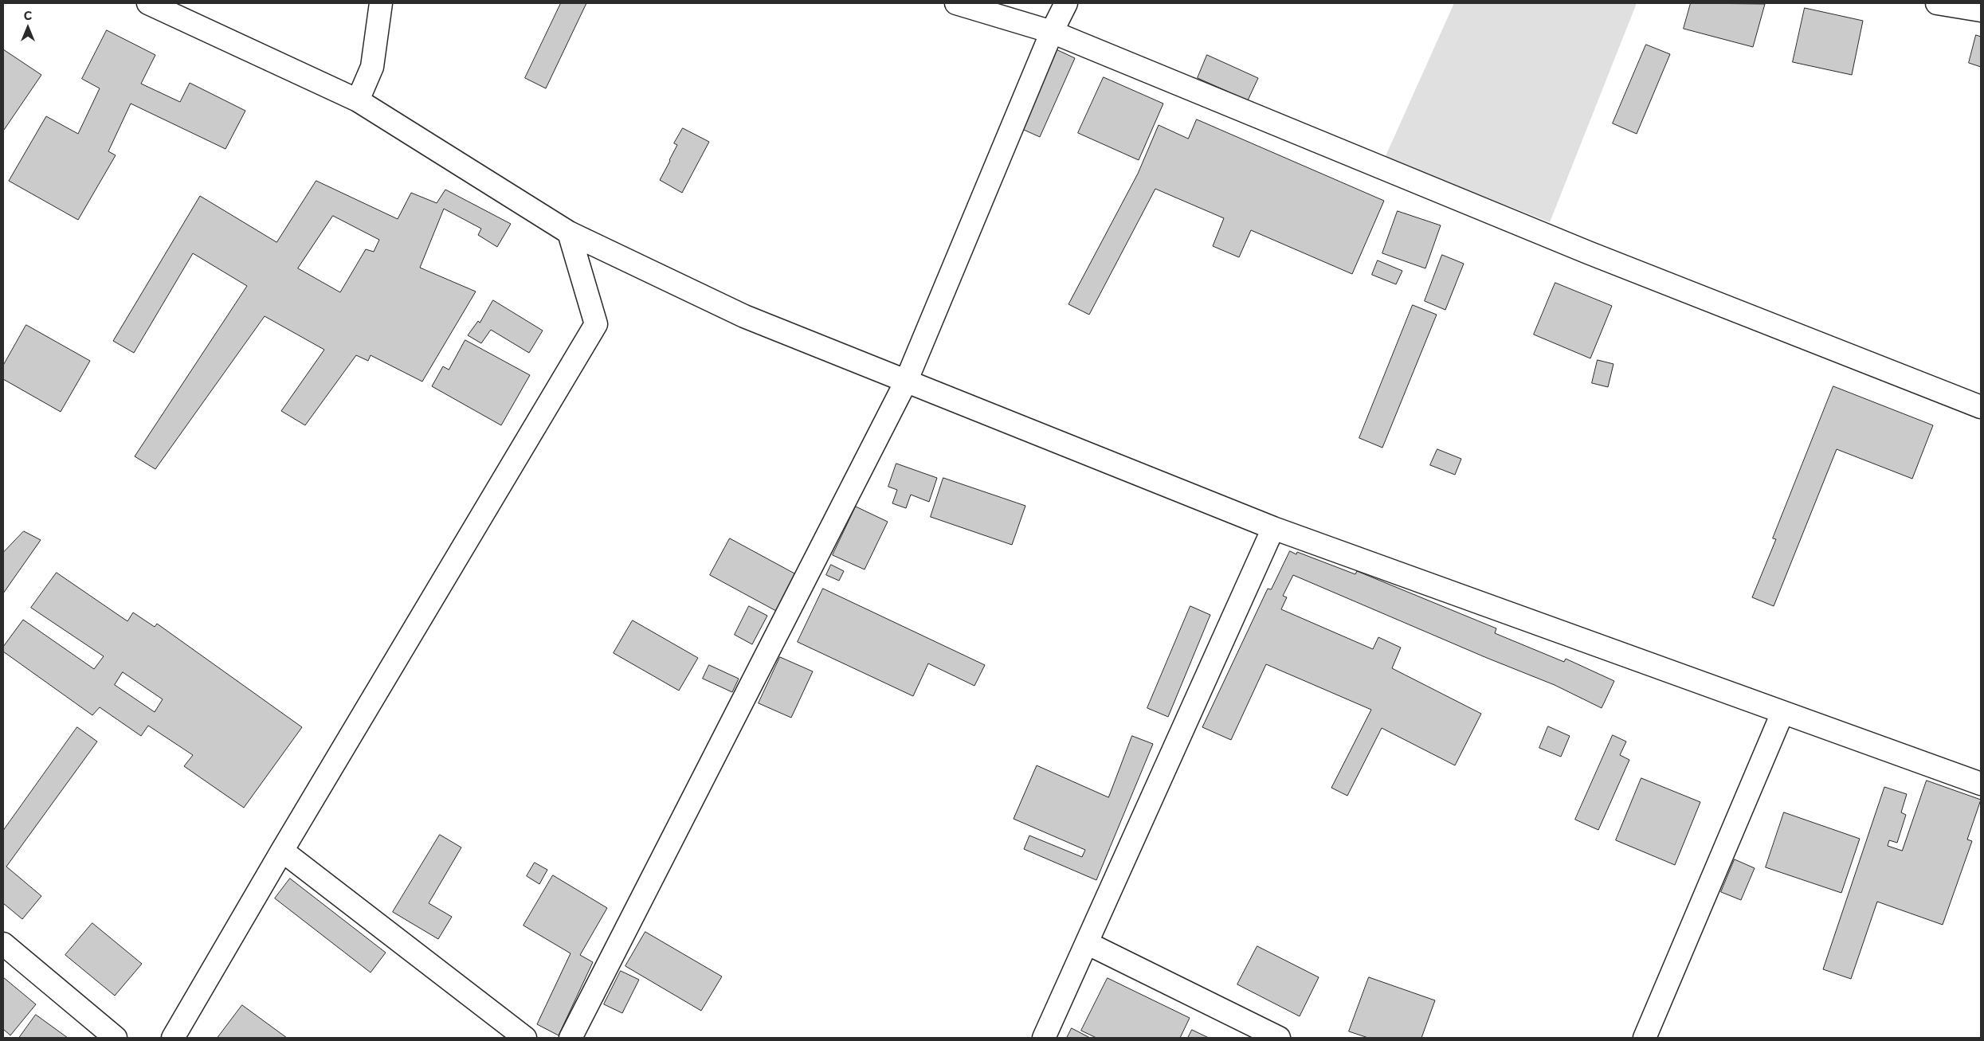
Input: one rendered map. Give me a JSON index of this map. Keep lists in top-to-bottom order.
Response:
{
  "north": "top"
}
